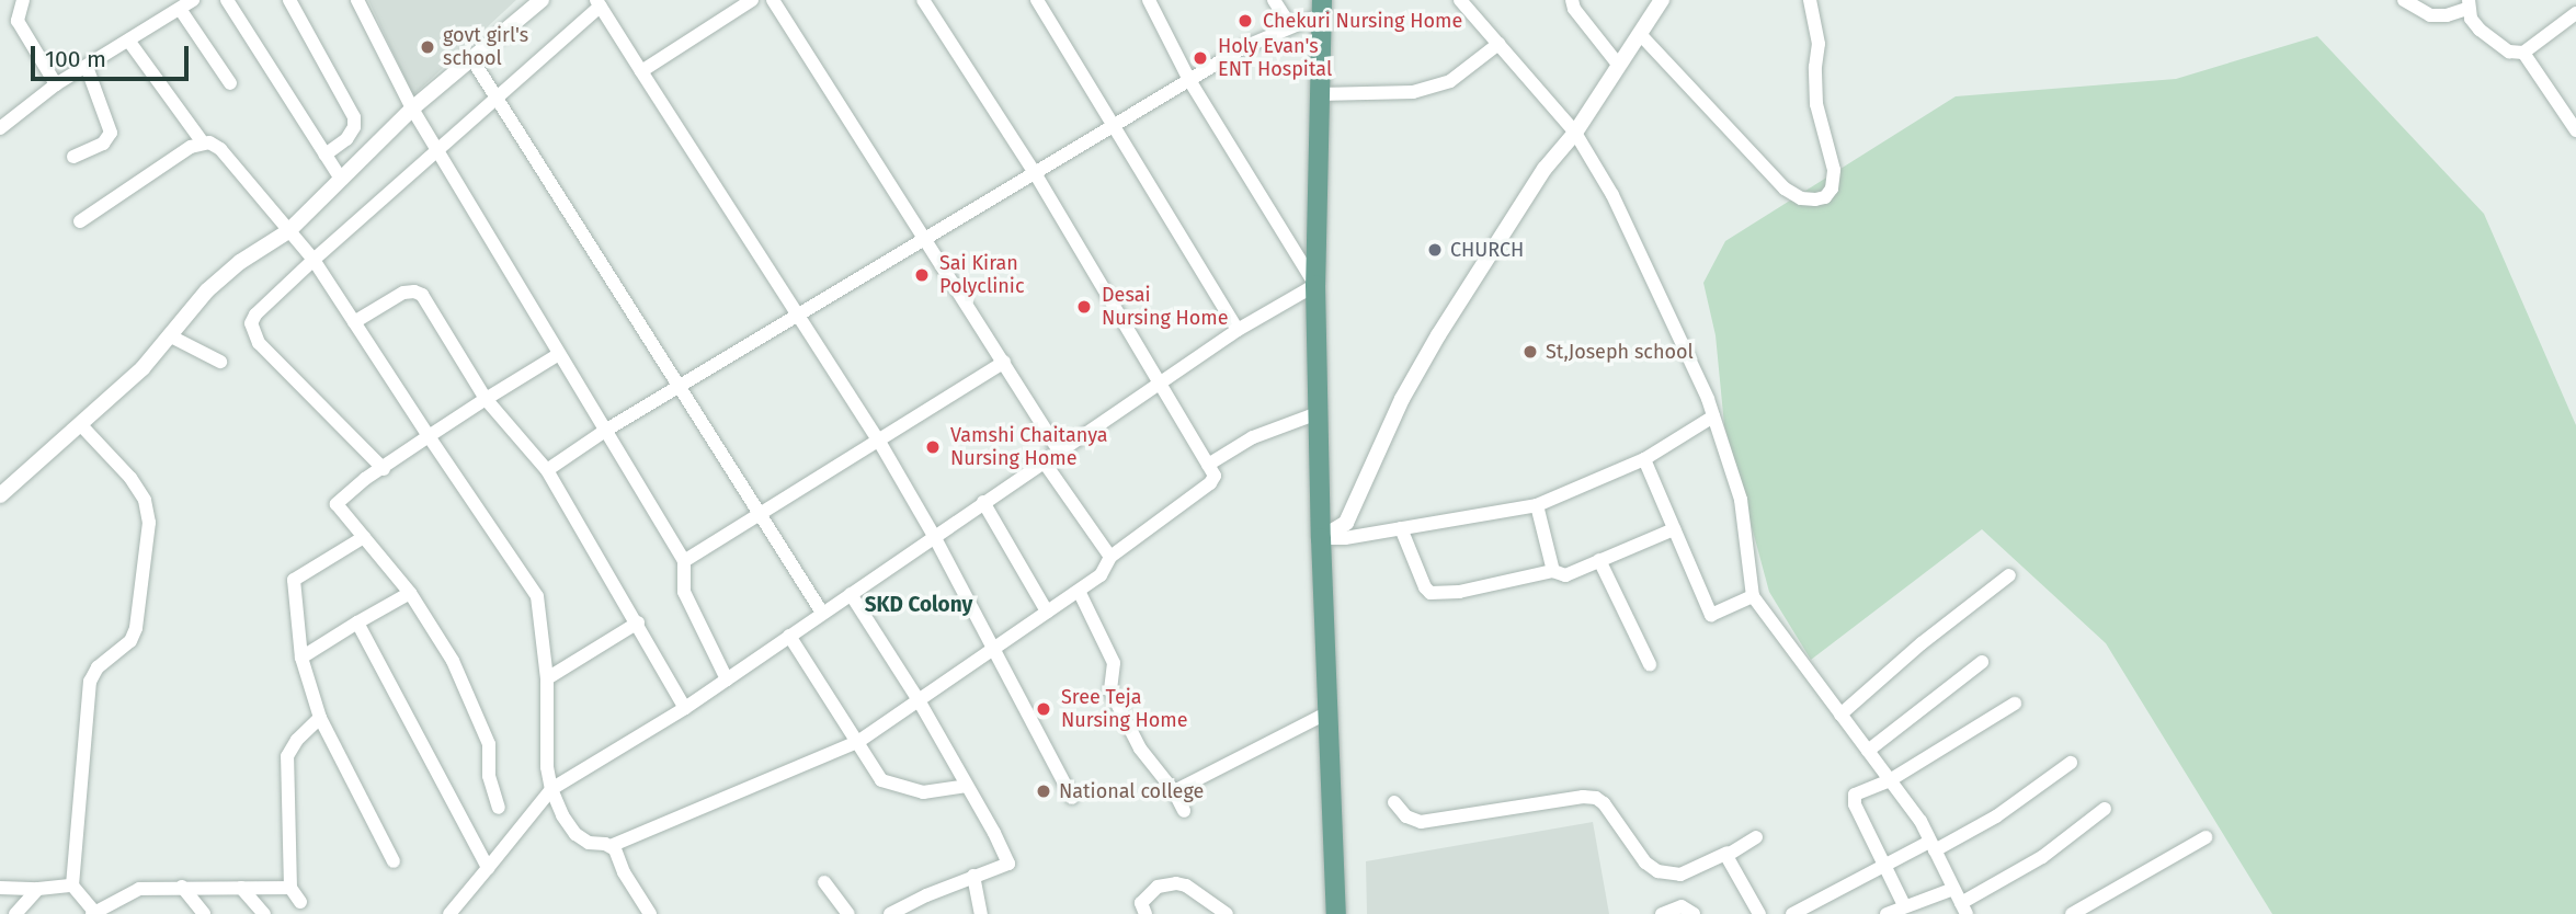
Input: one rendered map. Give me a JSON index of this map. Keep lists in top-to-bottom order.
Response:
{
  "districts": ["SKD Colony"],
  "places": [
    "Chekuri Nursing Home",
    "govt girl's school",
    "Holy Evan's ENT Hospital",
    "CHURCH",
    "Sai Kiran Polyclinic",
    "Desai Nursing Home",
    "St,Joseph school",
    "Vamshi Chaitanya Nursing Home",
    "Sree Teja Nursing Home",
    "National college"
  ],
  "scale_bar": "100 m"
}
